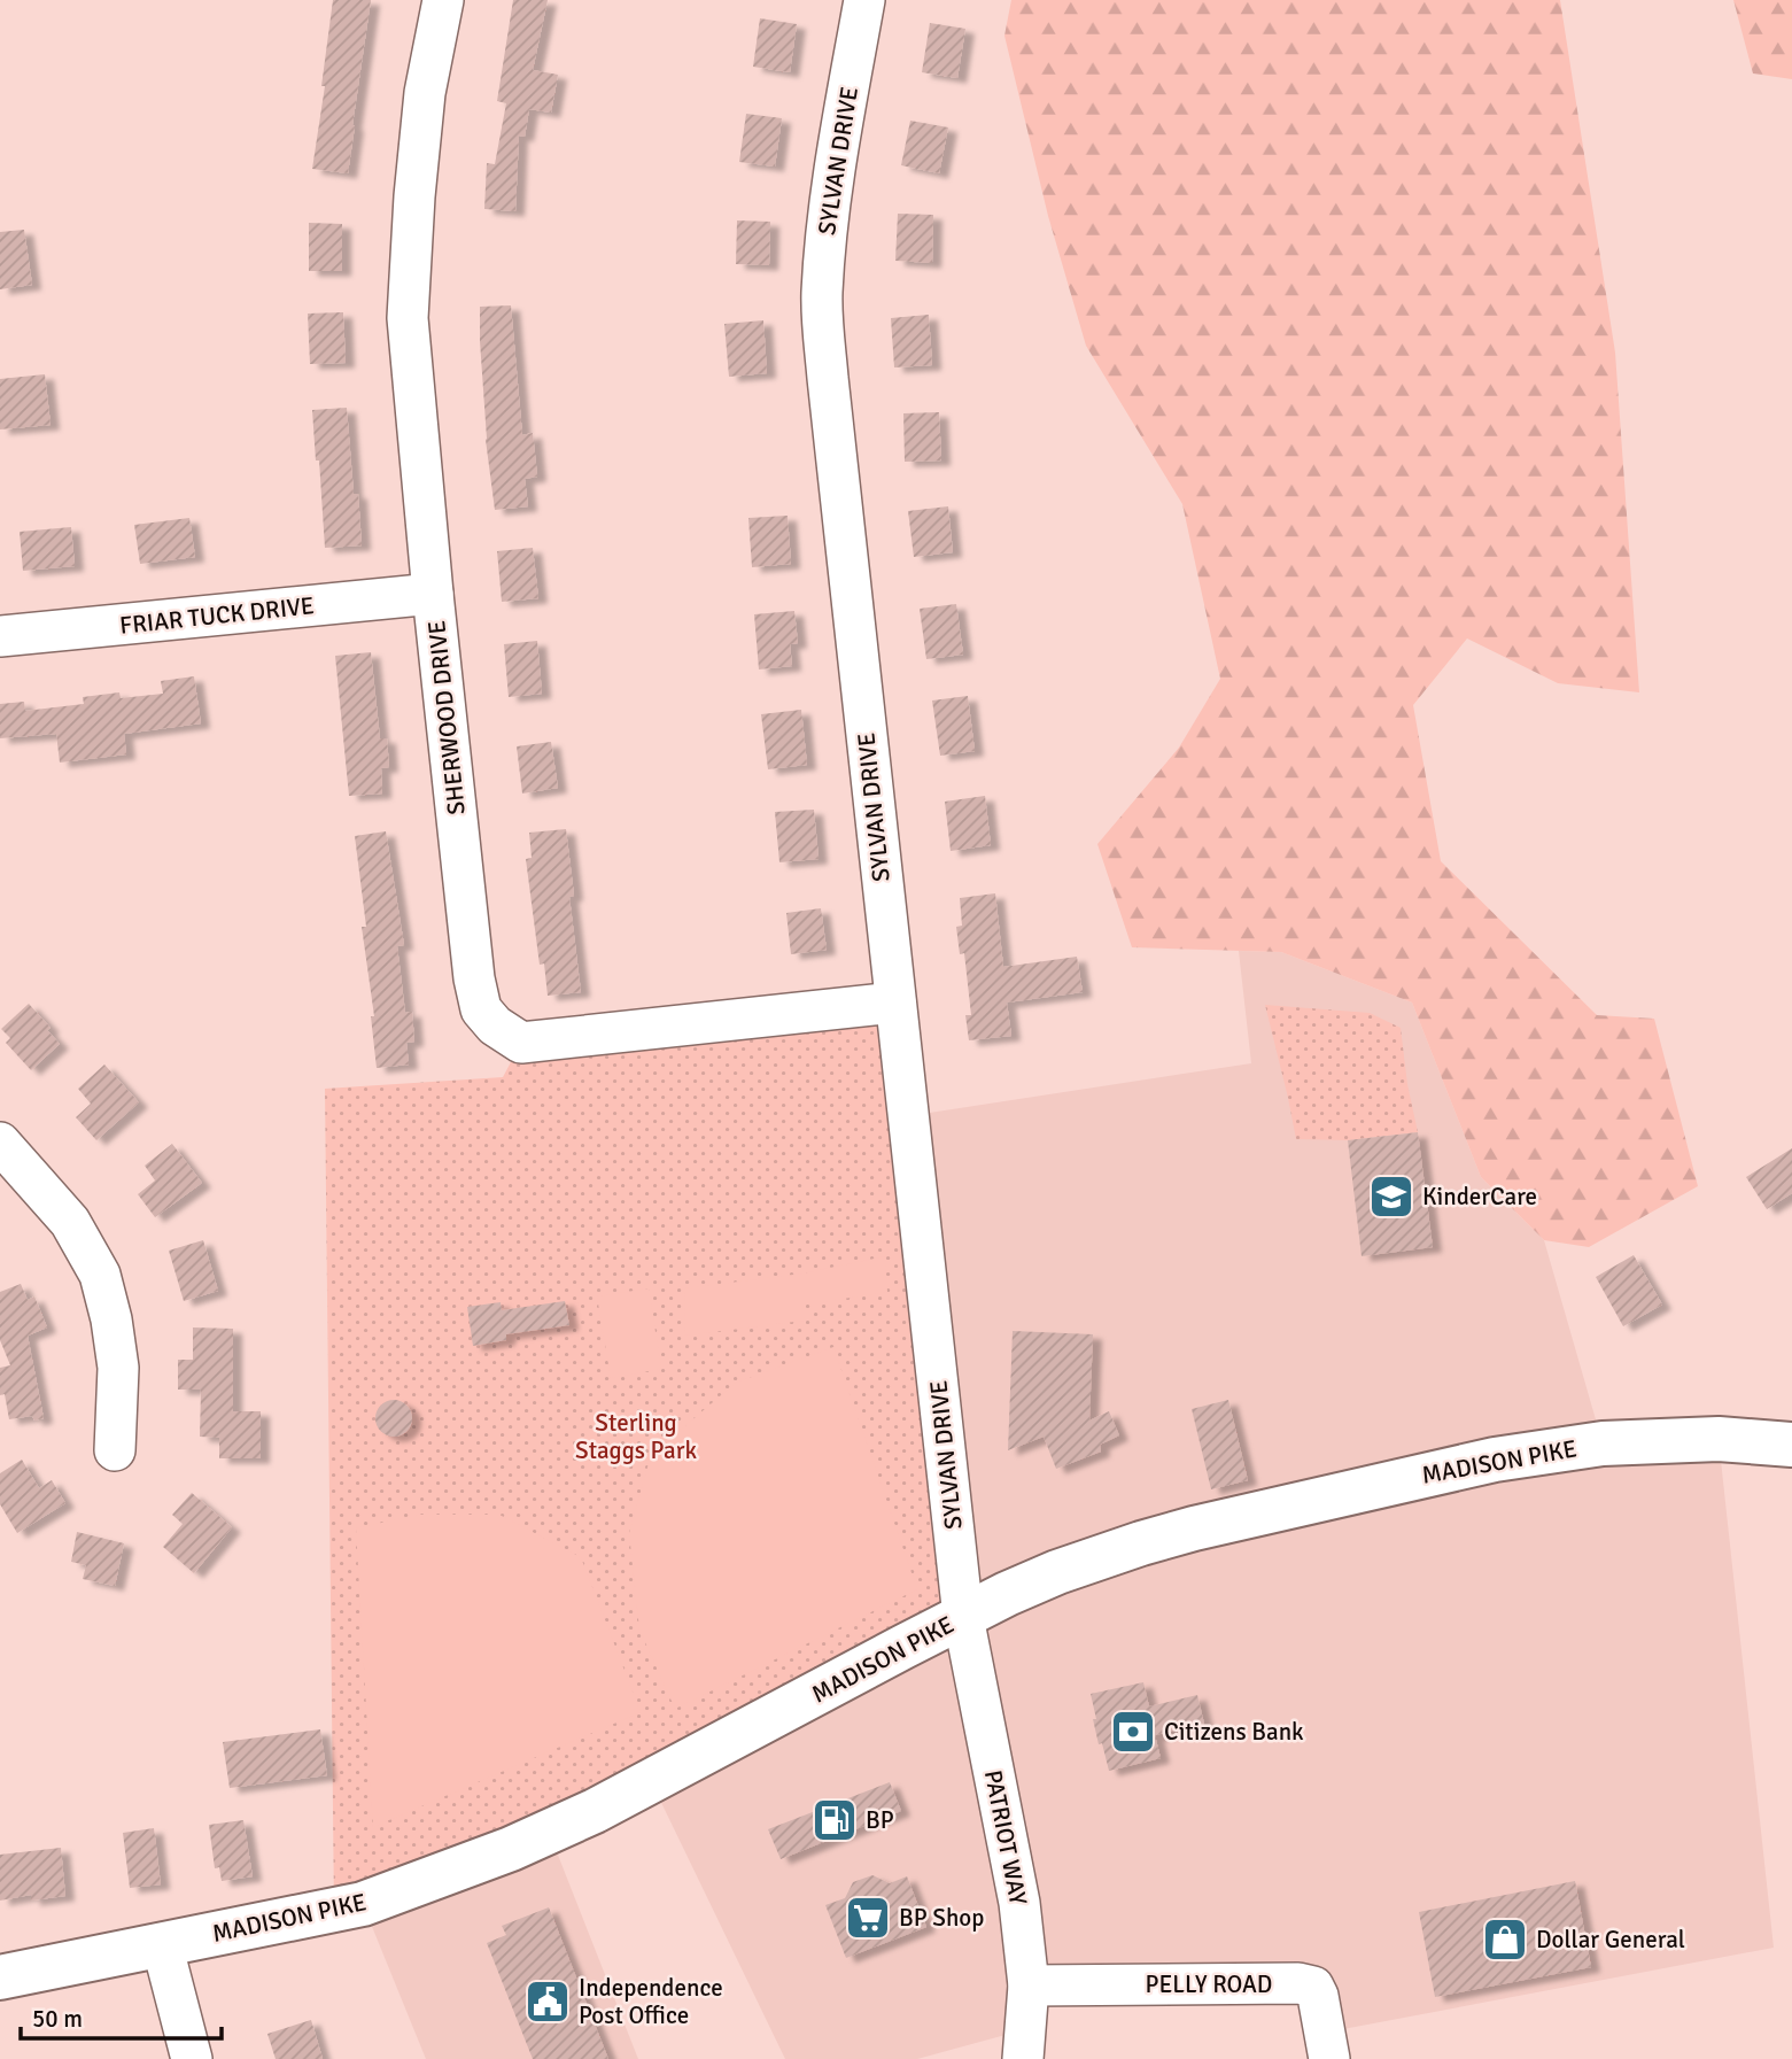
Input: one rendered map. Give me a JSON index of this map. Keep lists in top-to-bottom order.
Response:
{
  "streets": {
    "main road": ["MADISON PIKE"],
    "street": [
      "SYLVAN DRIVE",
      "FRIAR TUCK DRIVE",
      "SHERWOOD DRIVE",
      "PATRIOT WAY",
      "PELLY ROAD"
    ]
  },
  "crossings": [
    ["SYLVAN DRIVE", "SHERWOOD DRIVE"],
    ["SYLVAN DRIVE", "MADISON PIKE"],
    ["SYLVAN DRIVE", "PATRIOT WAY"],
    ["FRIAR TUCK DRIVE", "SHERWOOD DRIVE"],
    ["MADISON PIKE", "PATRIOT WAY"],
    ["PATRIOT WAY", "PELLY ROAD"]
  ],
  "parks": ["Sterling Staggs Park"],
  "places": {
    "school or university": ["KinderCare"],
    "bank": ["Citizens Bank"],
    "fuel station": ["BP"],
    "supermarket": ["BP Shop"],
    "shop": ["Dollar General"],
    "public building": ["Independence Post Office"]
  },
  "scale_bar": "50 m"
}
